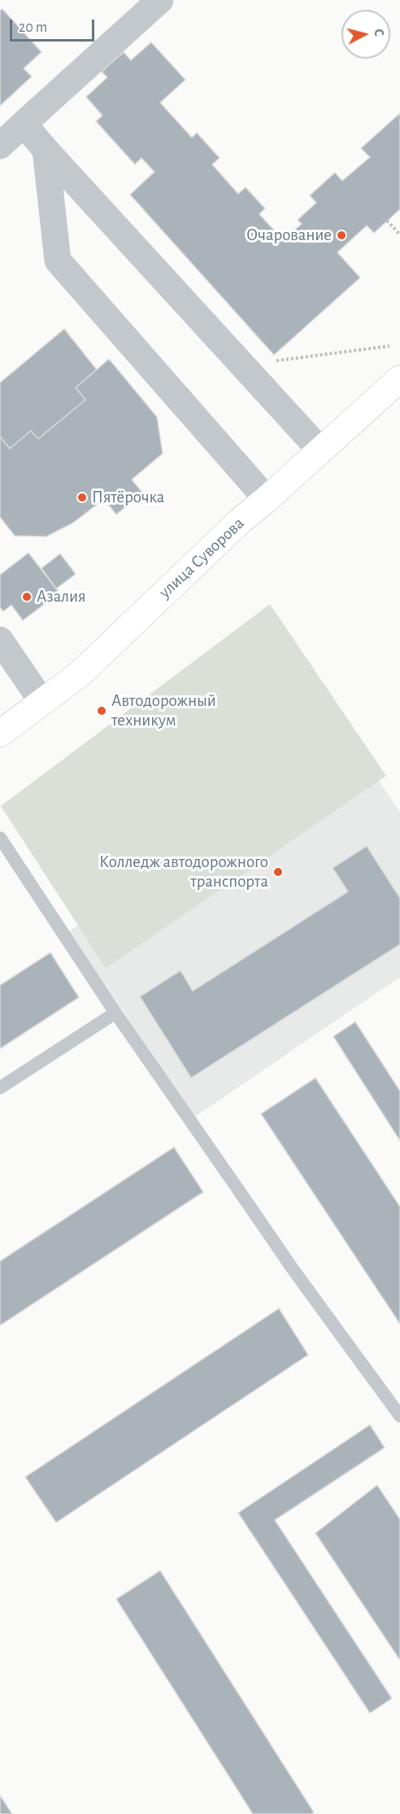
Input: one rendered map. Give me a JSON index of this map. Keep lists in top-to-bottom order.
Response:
{
  "streets": {
    "street": ["улица Суворова"]
  },
  "places": [
    "Очарование",
    "Пятёрочка",
    "Азалия",
    "Автодорожный техникум",
    "Колледж автодорожного транспорта"
  ],
  "scale_bar": "20 m",
  "north": "right"
}
